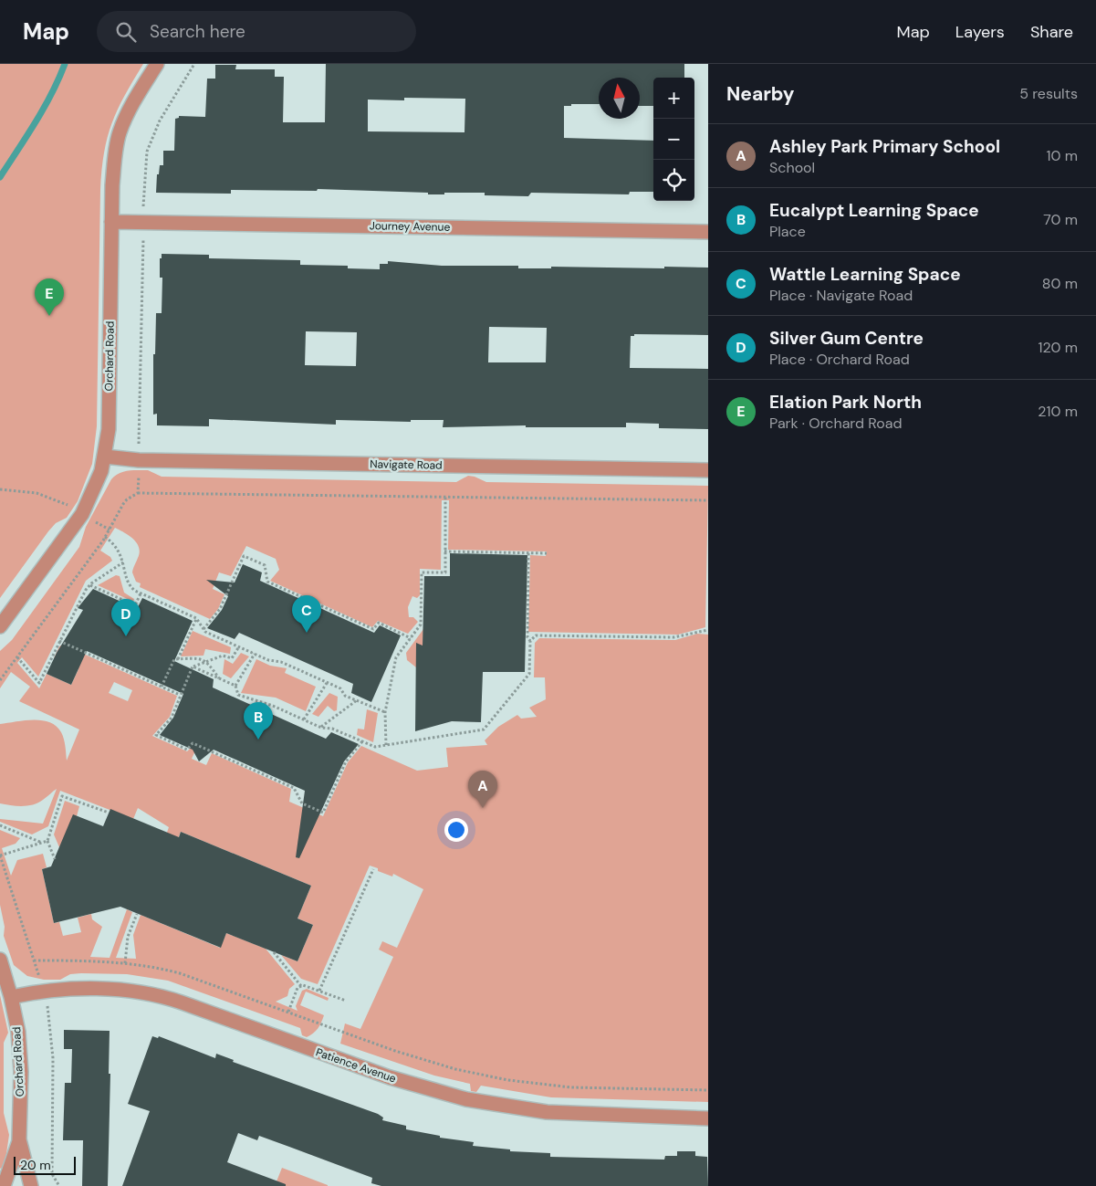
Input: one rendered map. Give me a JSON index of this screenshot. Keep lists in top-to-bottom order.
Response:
{
  "streets": {
    "street": [
      "Journey Avenue",
      "Orchard Road",
      "Navigate Road",
      "Patience Avenue"
    ]
  },
  "crossings": [
    ["Journey Avenue", "Orchard Road"],
    ["Orchard Road", "Navigate Road"],
    ["Orchard Road", "Patience Avenue"]
  ],
  "scale_bar": "20 m",
  "north": "top",
  "page": {
    "header": "Map",
    "search": "Search here",
    "nav": ["Map", "Layers", "Share"],
    "heading": ["Nearby", "5 results"],
    "map_buttons": ["+", "−"],
    "list": [
      {
        "mark": "A",
        "name": "Ashley Park Primary School",
        "note": "School",
        "value": "10 m"
      },
      {
        "mark": "B",
        "name": "Eucalypt Learning Space",
        "note": "Place",
        "value": "70 m"
      },
      {
        "mark": "C",
        "name": "Wattle Learning Space",
        "note": "Place · Navigate Road",
        "value": "80 m"
      },
      {
        "mark": "D",
        "name": "Silver Gum Centre",
        "note": "Place · Orchard Road",
        "value": "120 m"
      },
      {
        "mark": "E",
        "name": "Elation Park North",
        "note": "Park · Orchard Road",
        "value": "210 m"
      }
    ],
    "pins": [
      "E",
      "C",
      "D",
      "B",
      "A"
    ],
    "scale": "20 m"
  }
}
